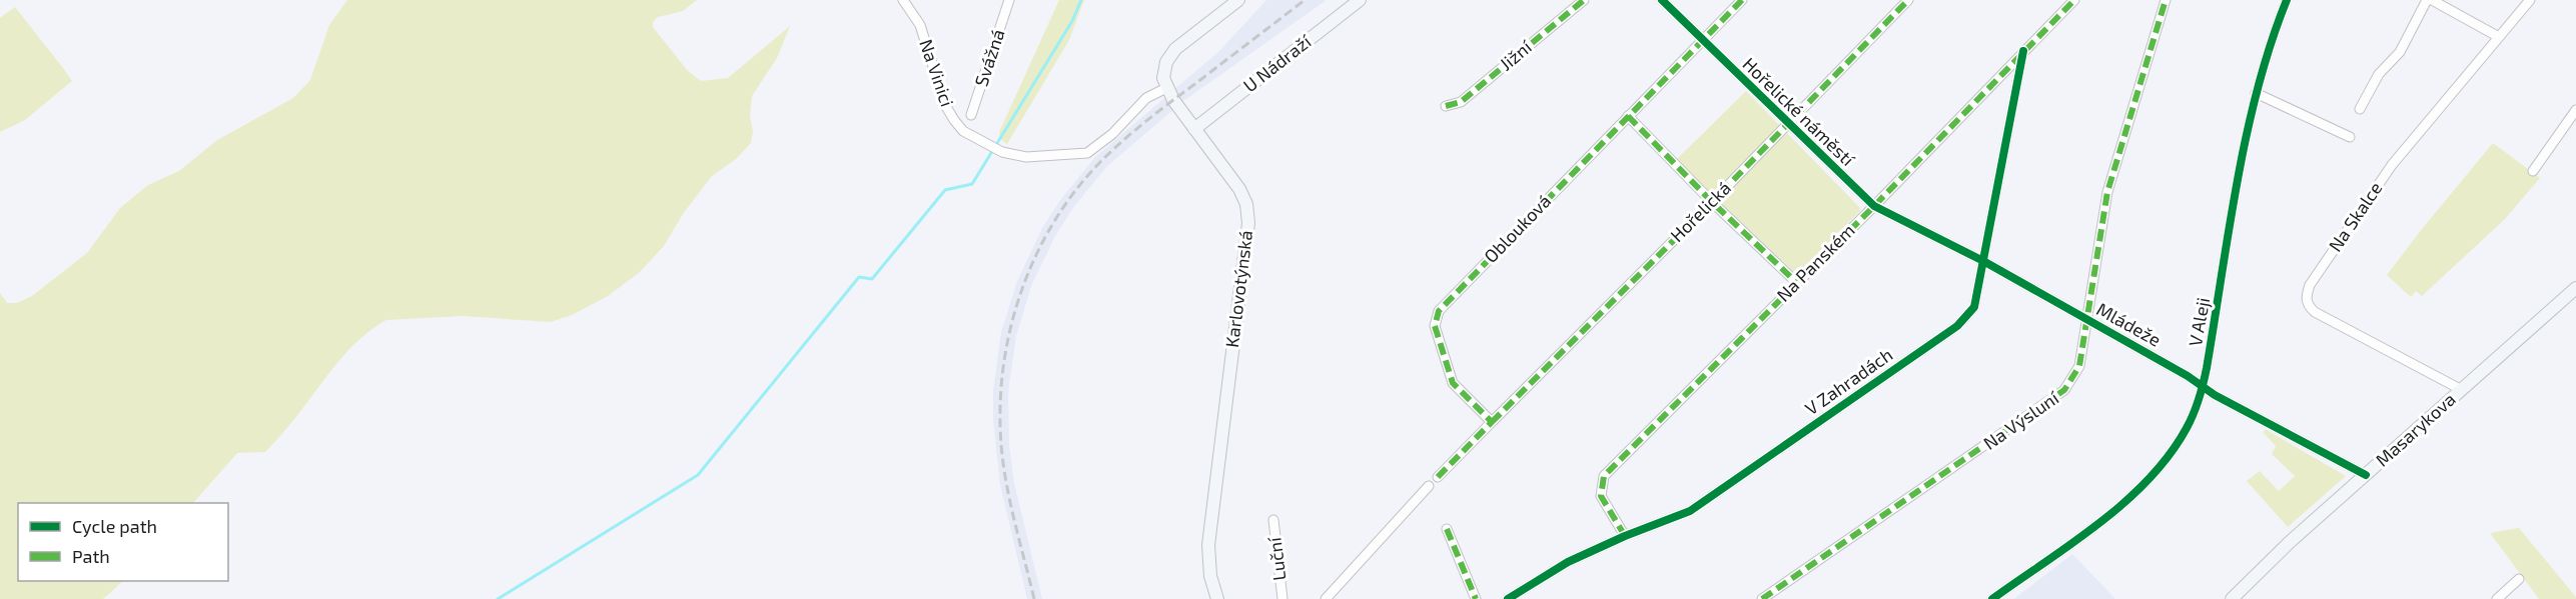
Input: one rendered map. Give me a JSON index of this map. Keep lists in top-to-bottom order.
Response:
{
  "streets": {
    "street": [
      "Jižní",
      "Svážná",
      "U Nádraží",
      "Na Vinici",
      "Hořelické náměstí",
      "Hořelická",
      "Na Skalce",
      "Oblouková",
      "Na Panském",
      "Karlovotýnská",
      "V Aleji",
      "Mládeže",
      "V Zahradách",
      "Na Výsluní",
      "Masarykova",
      "Luční"
    ]
  },
  "crossings": [
    ["U Nádraží", "Karlovotýnská"],
    ["Na Vinici", "Karlovotýnská"],
    ["Hořelické náměstí", "Hořelická"],
    ["Hořelické náměstí", "Oblouková"],
    ["Hořelické náměstí", "Na Panském"],
    ["Hořelické náměstí", "Mládeže"],
    ["Hořelická", "Oblouková"],
    ["Na Skalce", "Masarykova"],
    ["Na Panském", "Mládeže"],
    ["Na Panském", "V Zahradách"],
    ["V Aleji", "Mládeže"],
    ["Mládeže", "V Zahradách"],
    ["Mládeže", "Na Výsluní"],
    ["Mládeže", "Masarykova"]
  ],
  "legend": ["Cycle path", "Path"]
}
